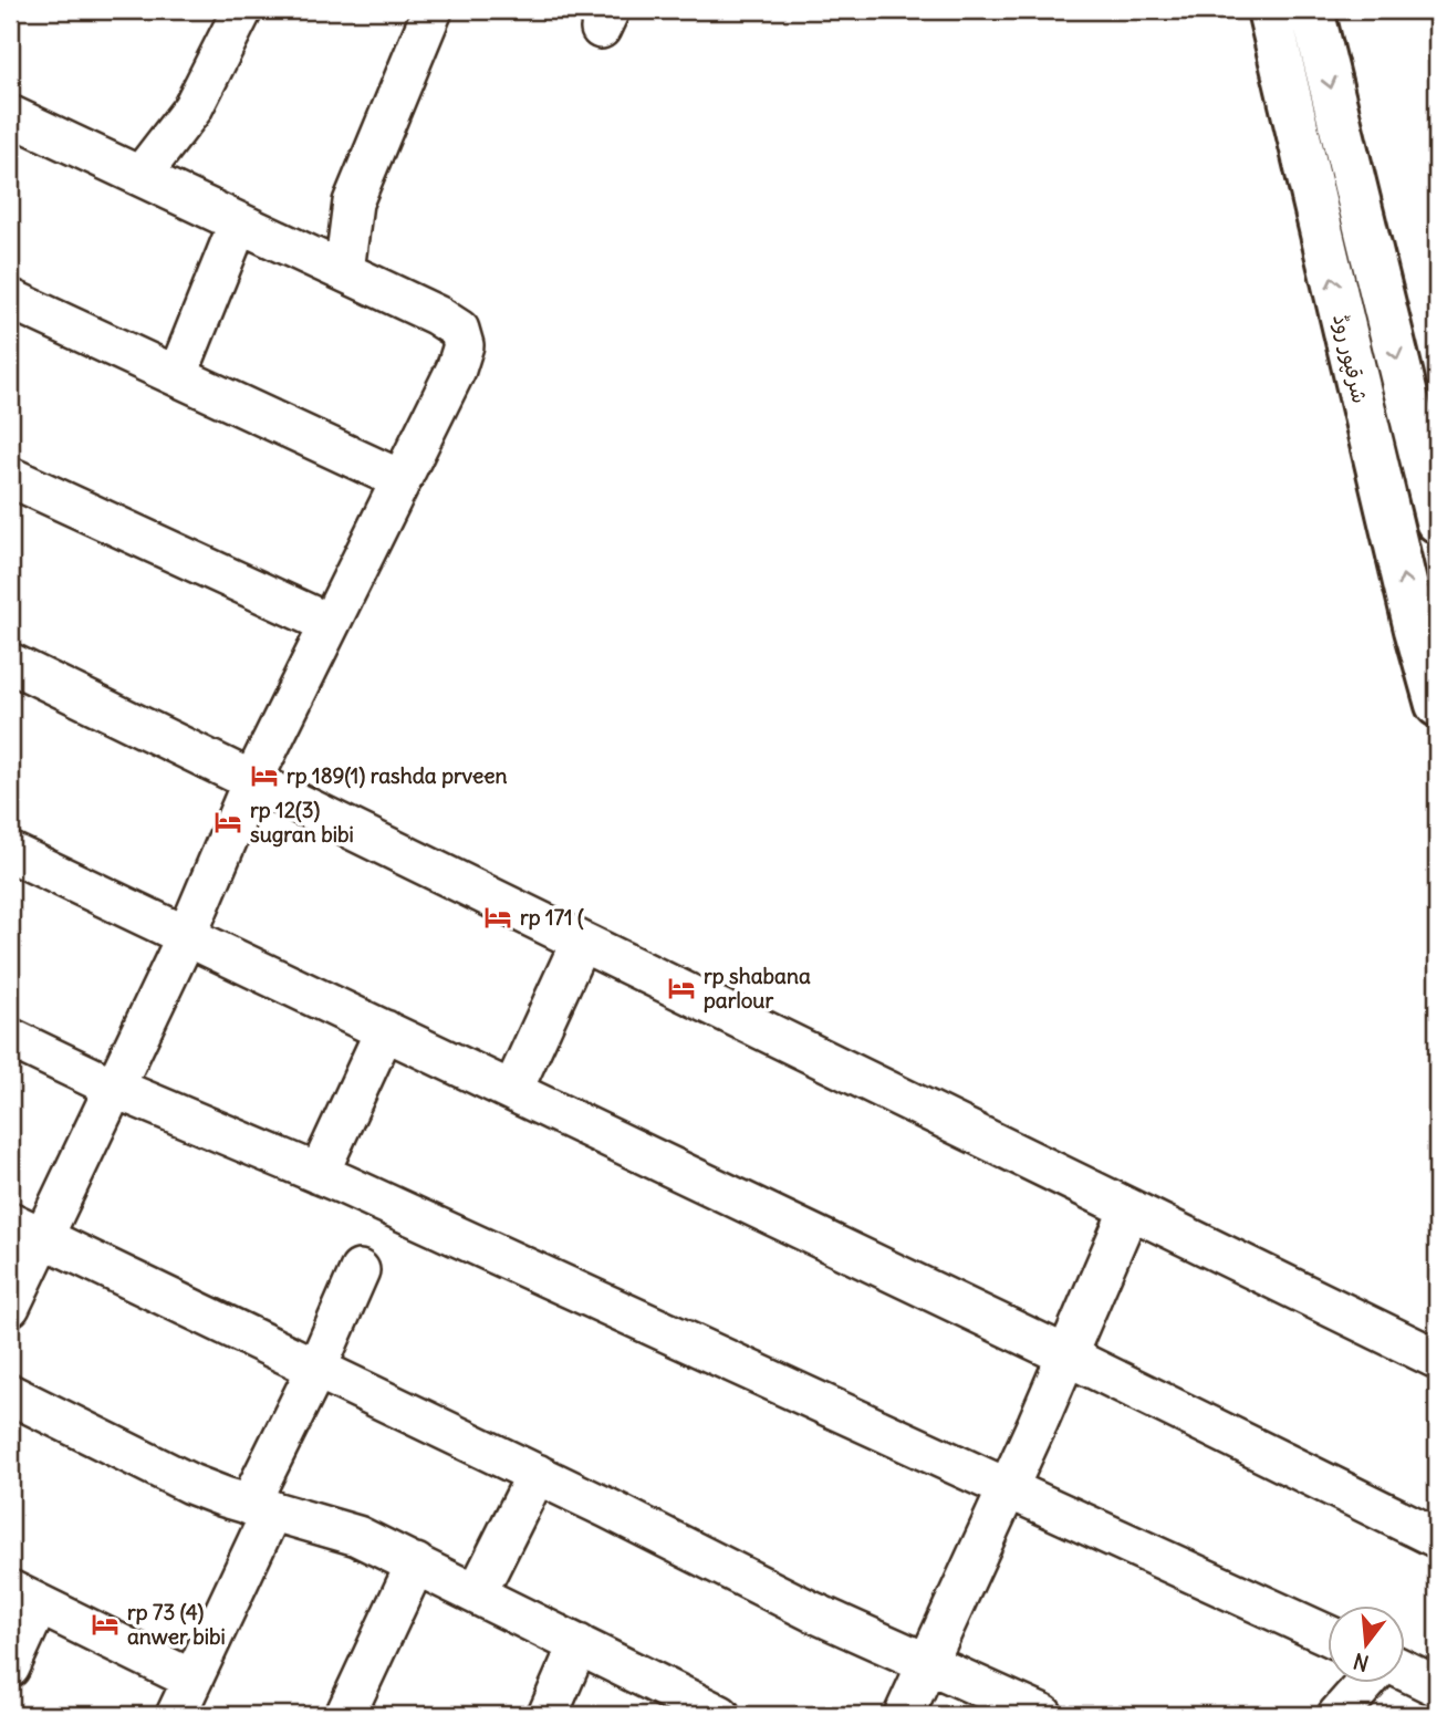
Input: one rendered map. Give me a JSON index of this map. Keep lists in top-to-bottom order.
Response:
{
  "streets": {
    "main road": ["شرقپور روڈ"]
  },
  "places": {
    "hotel": [
      "rp 189(1) rashda prveen",
      "rp 12(3) sugran bibi",
      "rp 171 (",
      "rp shabana parlour",
      "rp 73 (4) anwer bibi"
    ]
  },
  "north": "bottom"
}
